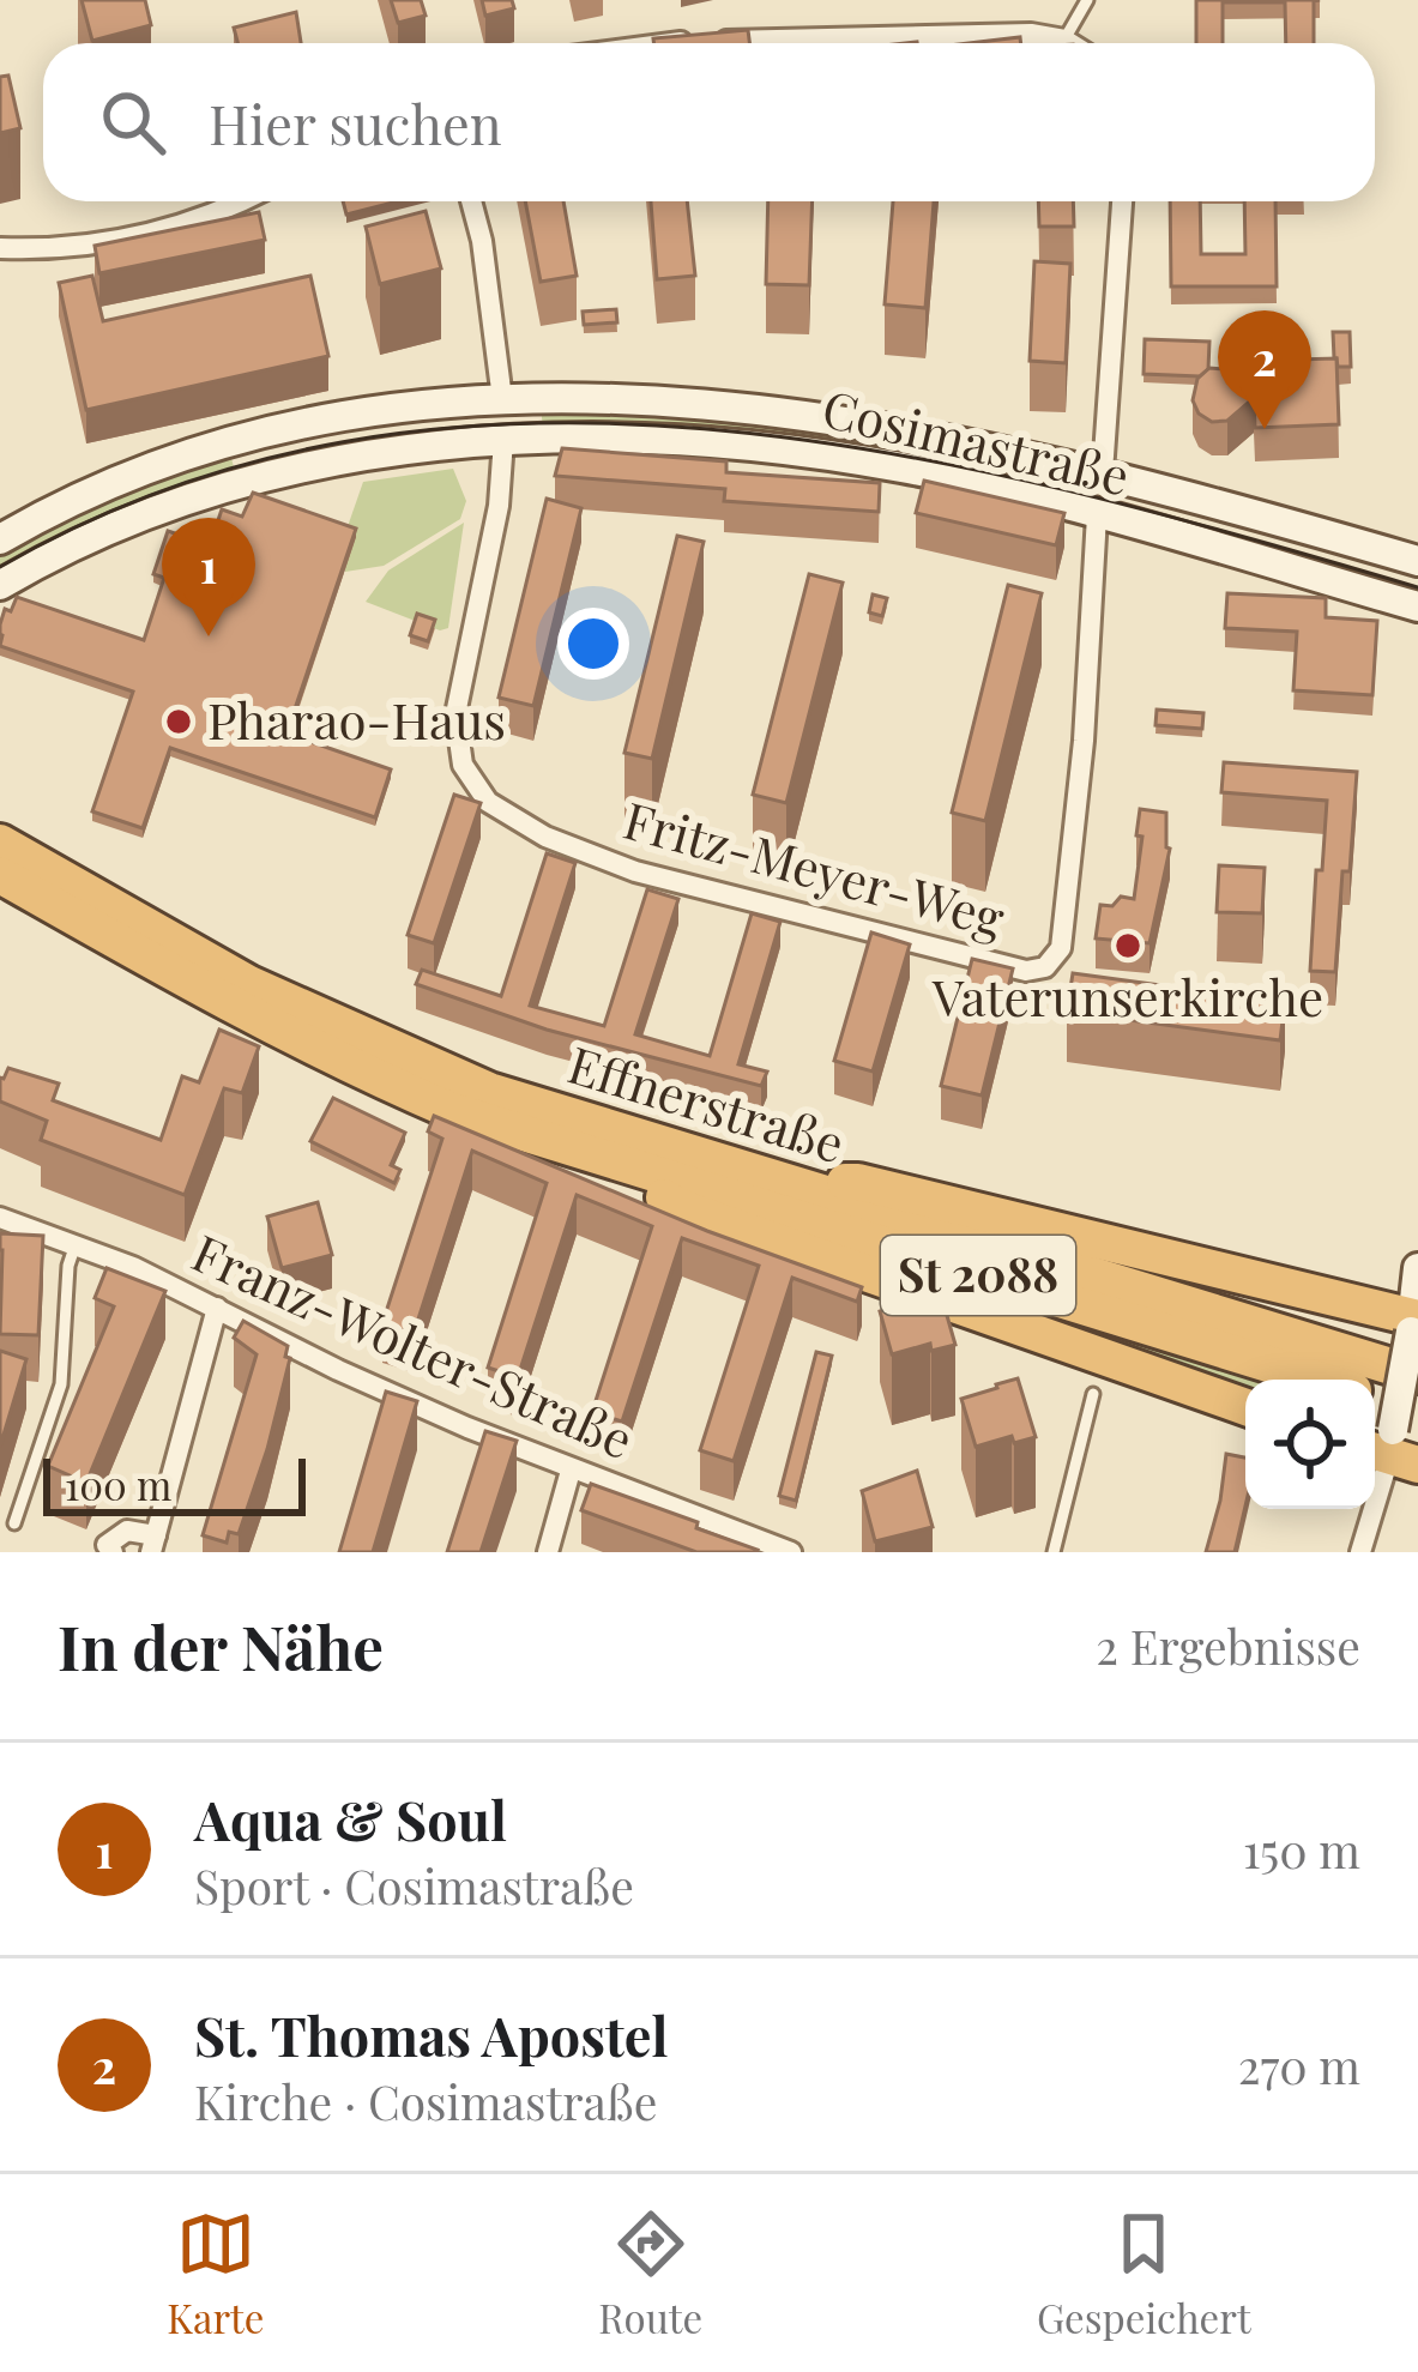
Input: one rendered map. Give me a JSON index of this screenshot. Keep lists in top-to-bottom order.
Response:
{
  "streets": {
    "highway": ["Effnerstraße", "St 2088"],
    "main road": ["Cosimastraße"],
    "street": ["Fritz-Meyer-Weg", "Franz-Wolter-Straße"]
  },
  "crossings": [
    ["Cosimastraße", "Fritz-Meyer-Weg"]
  ],
  "places": ["Pharao-Haus", "Vaterunserkirche"],
  "scale_bar": "100 m",
  "page": {
    "search": "Hier suchen",
    "pins": ["2", "1"],
    "scale": "100 m",
    "heading": ["In der Nähe", "2 Ergebnisse"],
    "list": [
      {
        "mark": "1",
        "name": "Aqua & Soul",
        "note": "Sport · Cosimastraße",
        "value": "150 m"
      },
      {
        "mark": "2",
        "name": "St. Thomas Apostel",
        "note": "Kirche · Cosimastraße",
        "value": "270 m"
      }
    ],
    "nav": ["Karte", "Route", "Gespeichert"]
  }
}
